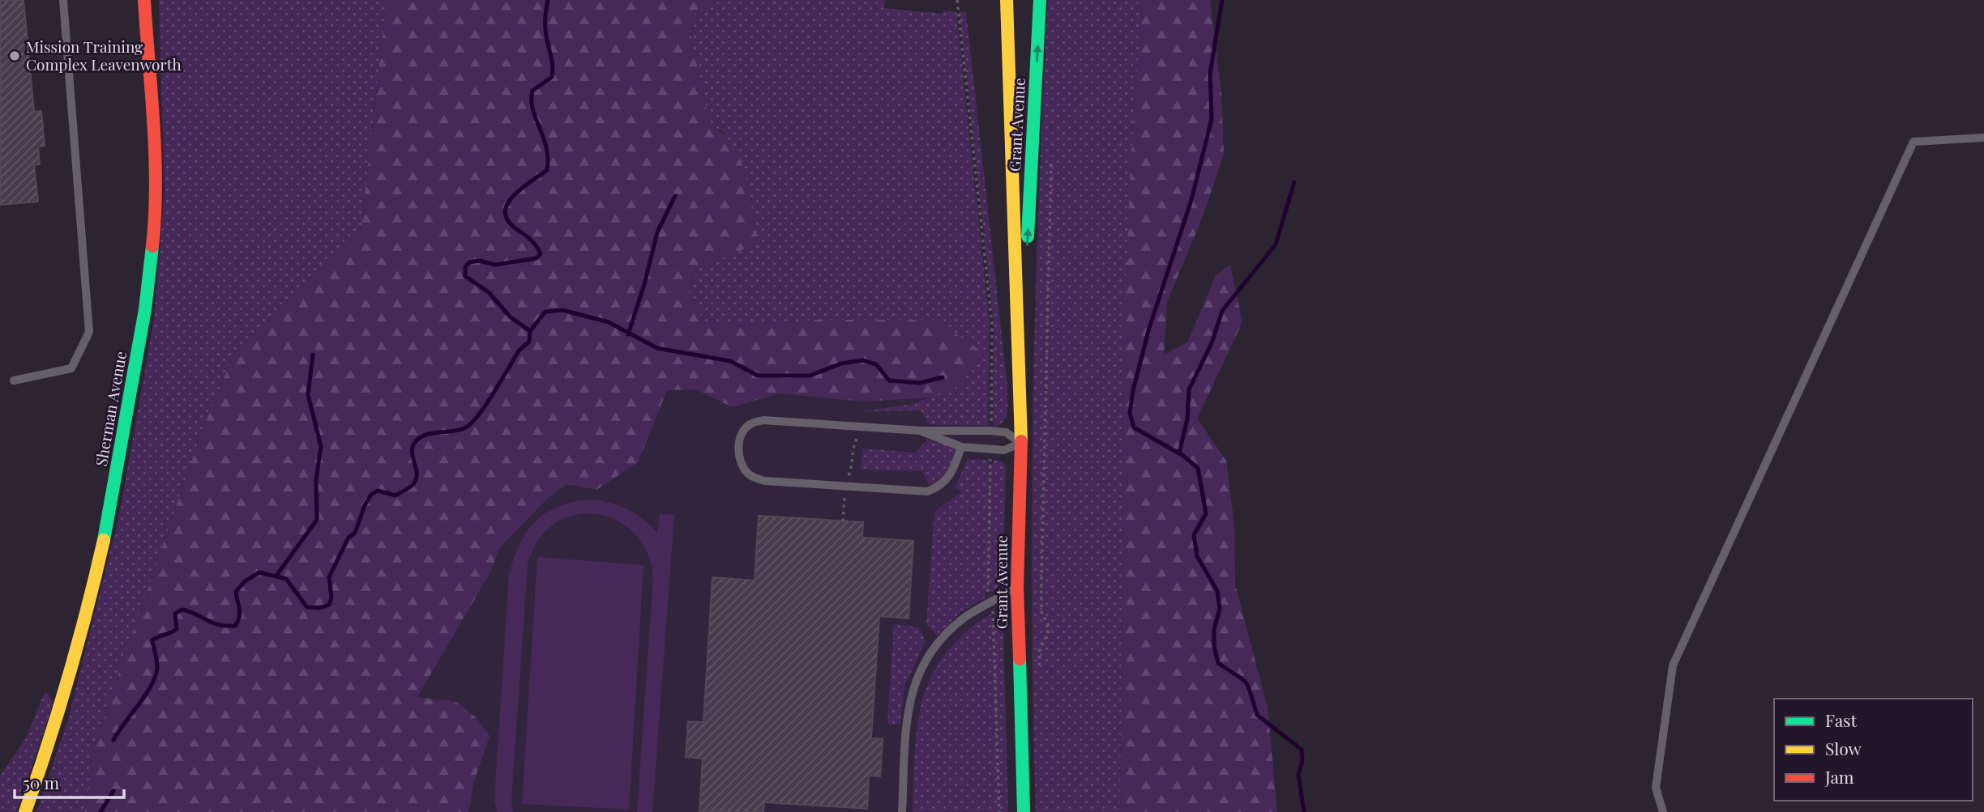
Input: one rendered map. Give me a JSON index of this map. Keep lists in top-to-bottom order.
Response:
{
  "streets": {
    "main road": ["Grant Avenue", "Sherman Avenue"]
  },
  "places": ["Mission Training Complex Leavenworth"],
  "legend": ["Fast", "Slow", "Jam"],
  "scale_bar": "50 m"
}
